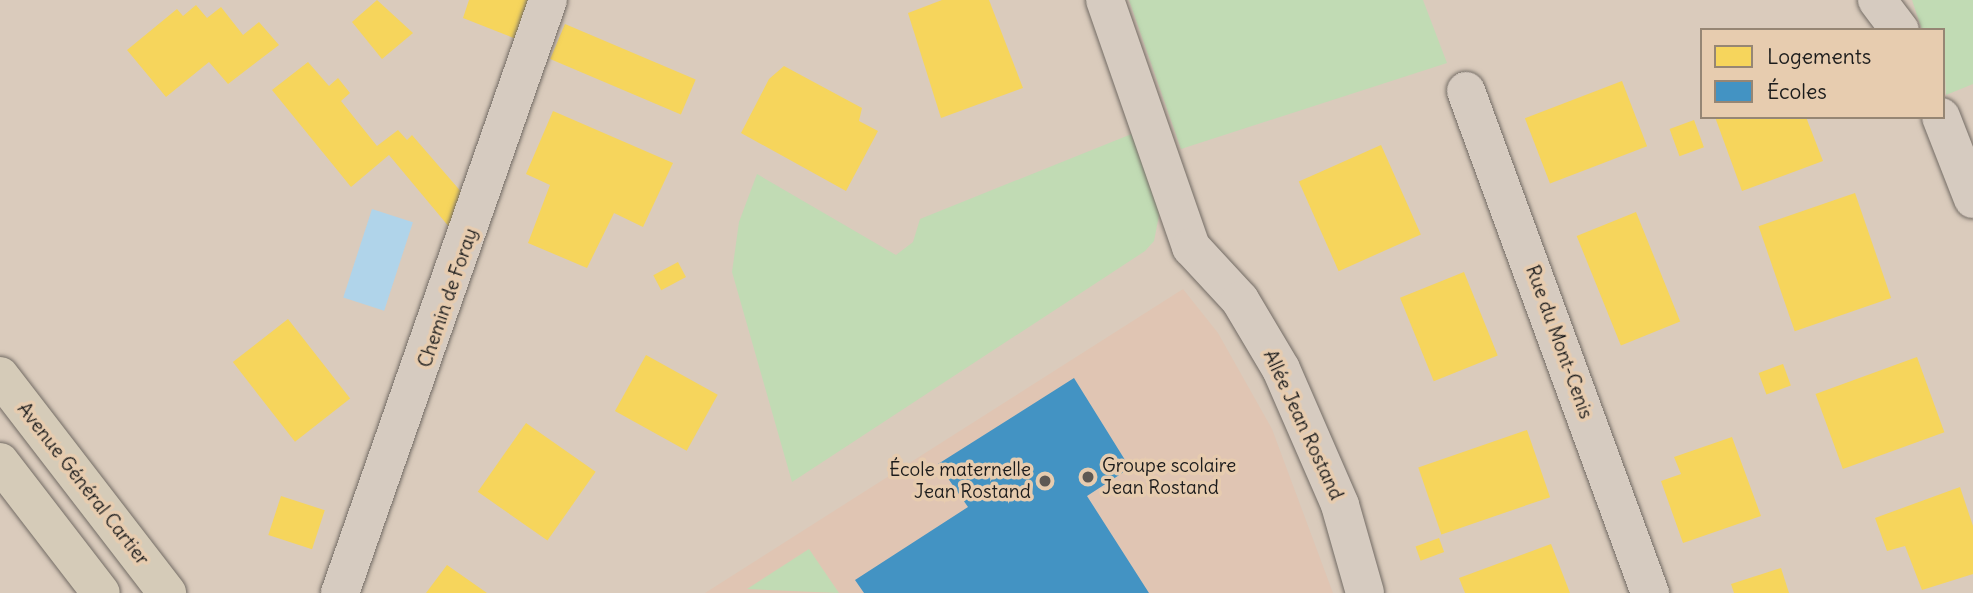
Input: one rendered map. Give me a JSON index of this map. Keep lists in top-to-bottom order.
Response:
{
  "streets": {
    "main road": ["Avenue Général Cartier"],
    "street": ["Chemin de Foray", "Rue du Mont-Cenis", "Allée Jean Rostand"]
  },
  "places": ["Groupe scolaire Jean Rostand", "École maternelle Jean Rostand"],
  "legend": ["Logements", "Écoles"]
}
